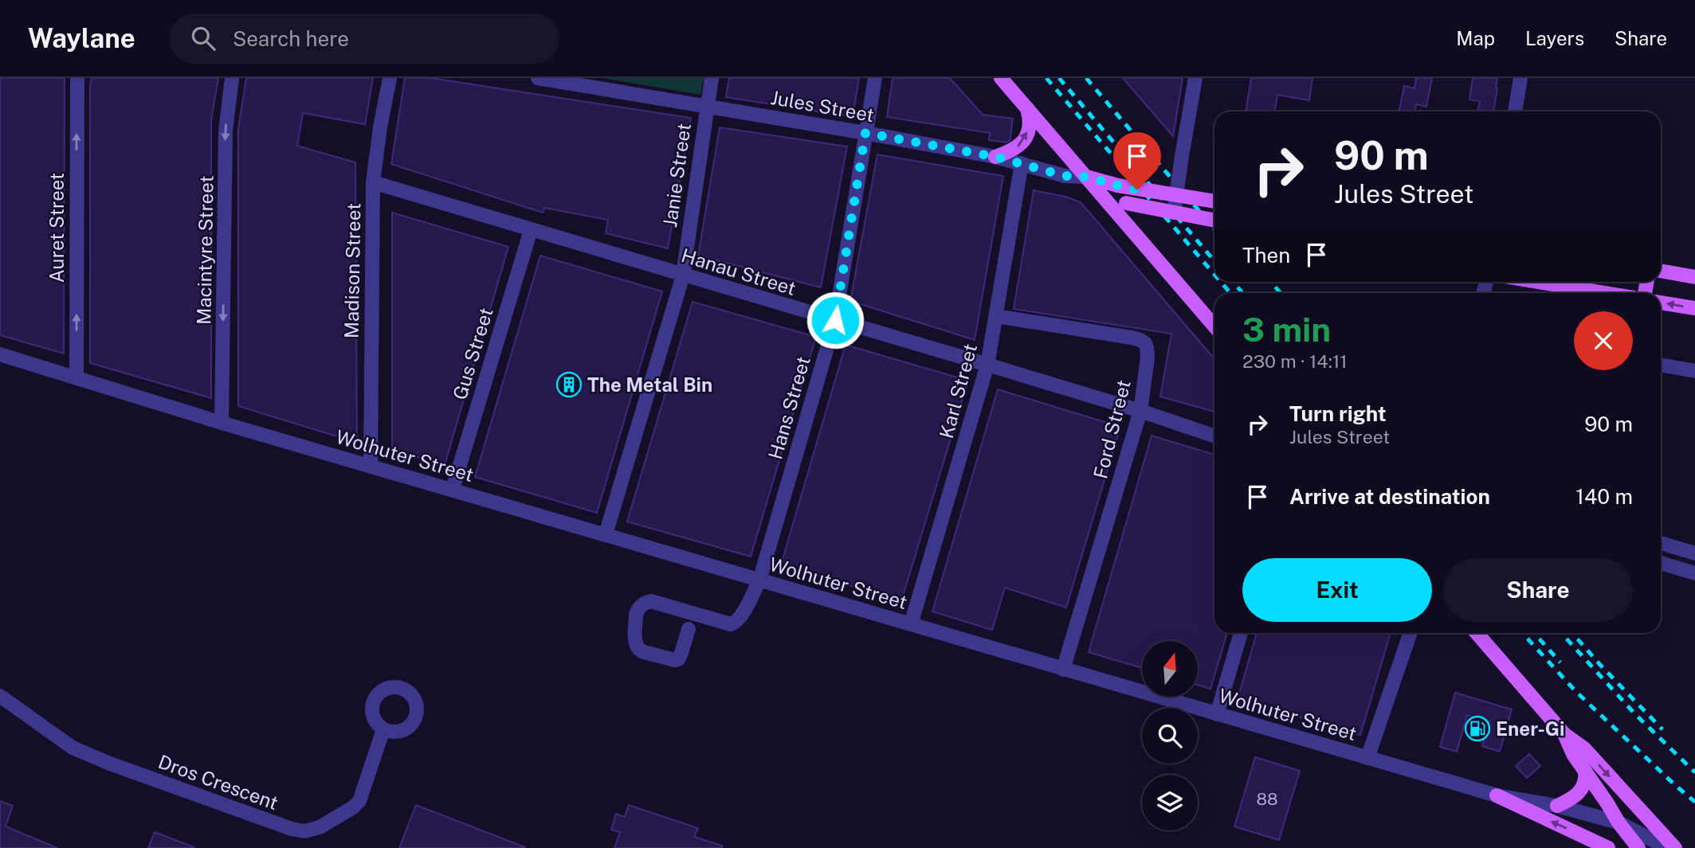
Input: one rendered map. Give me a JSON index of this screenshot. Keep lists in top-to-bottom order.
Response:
{
  "streets": {
    "main road": ["Jules Street"],
    "street": [
      "Janie Street",
      "Auret Street",
      "Macintyre Street",
      "Madison Street",
      "Hanau Street",
      "Gus Street",
      "Karl Street",
      "Hans Street",
      "Ford Street",
      "Wolhuter Street",
      "Dros Crescent"
    ]
  },
  "crossings": [
    ["Jules Street", "Janie Street"],
    ["Jules Street", "Karl Street"],
    ["Jules Street", "Hans Street"],
    ["Janie Street", "Hanau Street"],
    ["Janie Street", "Wolhuter Street"],
    ["Auret Street", "Wolhuter Street"],
    ["Macintyre Street", "Wolhuter Street"],
    ["Madison Street", "Hanau Street"],
    ["Madison Street", "Wolhuter Street"],
    ["Hanau Street", "Gus Street"],
    ["Hanau Street", "Karl Street"],
    ["Hanau Street", "Hans Street"],
    ["Hanau Street", "Ford Street"],
    ["Gus Street", "Wolhuter Street"],
    ["Karl Street", "Ford Street"],
    ["Karl Street", "Wolhuter Street"],
    ["Hans Street", "Wolhuter Street"],
    ["Ford Street", "Wolhuter Street"]
  ],
  "one_way": ["Auret Street", "Macintyre Street"],
  "places": {
    "building": ["The Metal Bin"],
    "fuel station": ["Ener-Gi"]
  },
  "house_numbers": ["88"],
  "north": "top",
  "page": {
    "header": "Waylane",
    "search": "Search here",
    "nav": ["Map", "Layers", "Share"],
    "turn": ["90 m", "Jules Street"],
    "then": "Then",
    "heading": ["3 min", "230 m · 14:11"],
    "list": [
      {
        "name": "Turn right",
        "note": "Jules Street",
        "value": "90 m"
      },
      {
        "name": "Arrive at destination",
        "value": "140 m"
      }
    ],
    "buttons": ["Exit", "Share"]
  }
}
